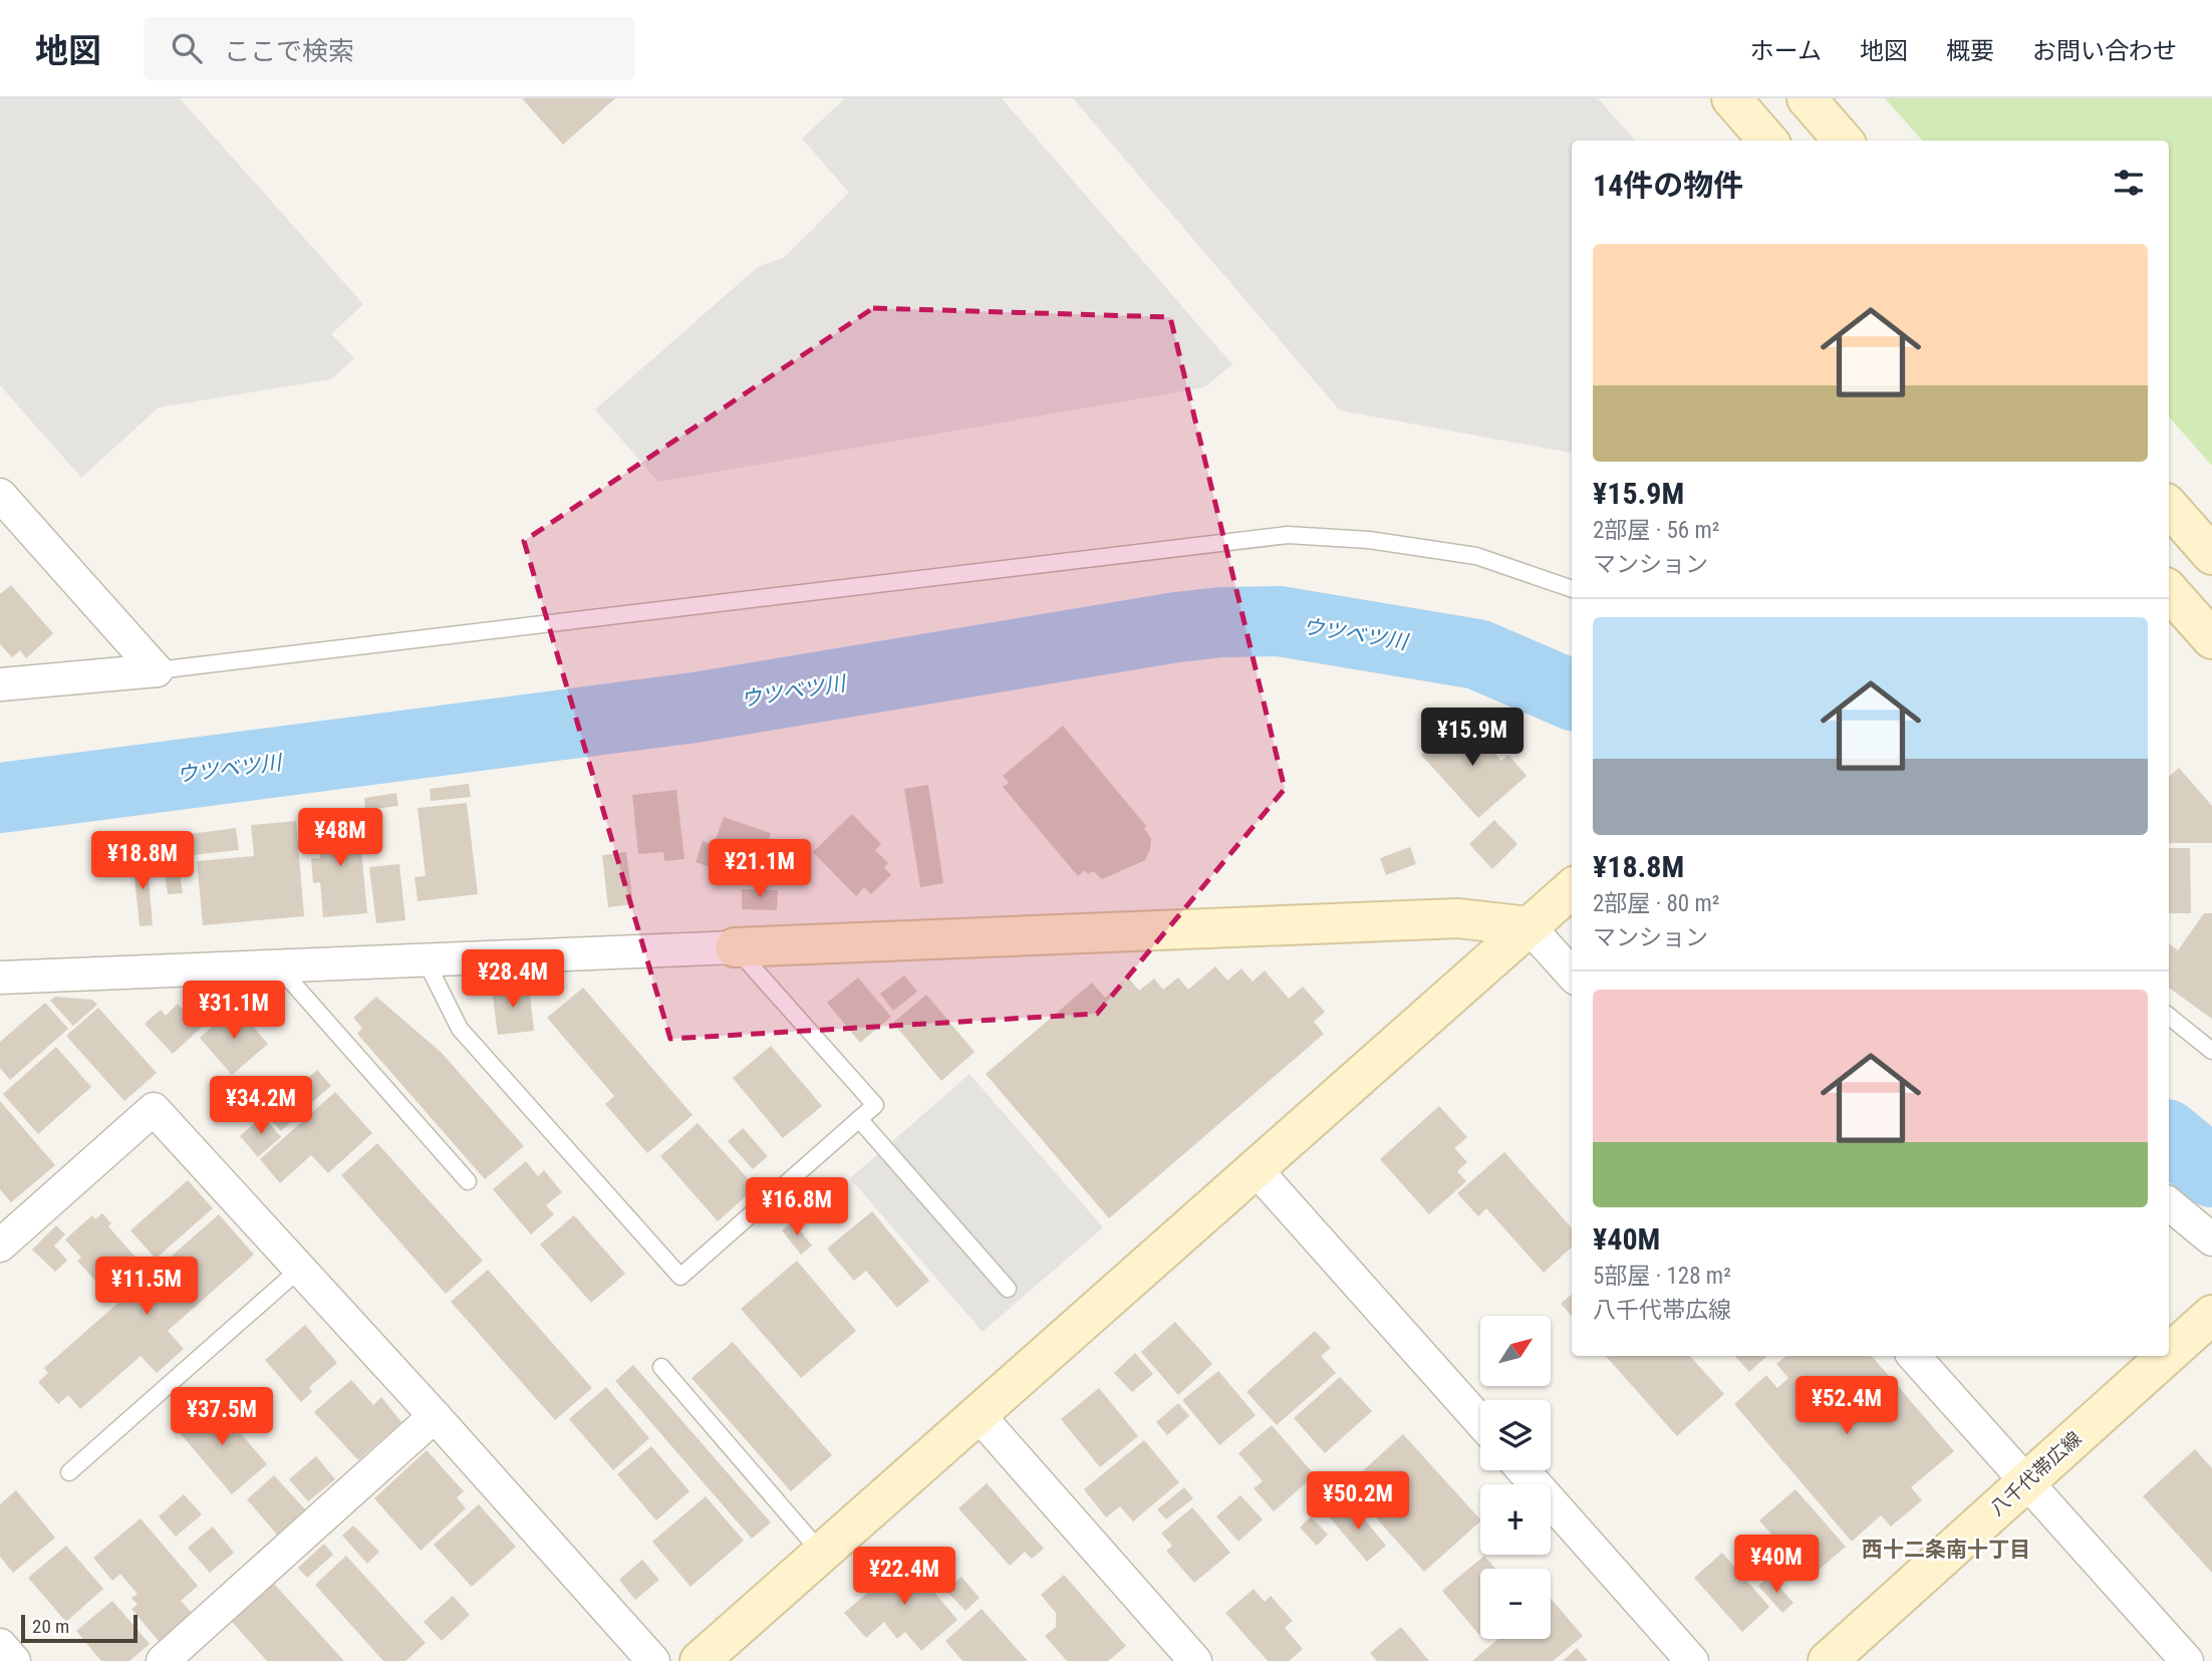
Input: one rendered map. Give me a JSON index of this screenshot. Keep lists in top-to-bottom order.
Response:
{
  "streets": {
    "street": ["八千代帯広線"]
  },
  "districts": ["西十二条南十丁目"],
  "water": ["ウツベツ川"],
  "scale_bar": "20 m",
  "north": "top right",
  "page": {
    "header": "地図",
    "search": "ここで検索",
    "nav": [
      "ホーム",
      "地図",
      "概要",
      "お問い合わせ"
    ],
    "heading": "14件の物件",
    "list": [
      {
        "name": "¥15.9M",
        "note": "2部屋 · 56 m² · マンション"
      },
      {
        "name": "¥18.8M",
        "note": "2部屋 · 80 m² · マンション"
      },
      {
        "name": "¥40M",
        "note": "5部屋 · 128 m² · 八千代帯広線"
      }
    ],
    "price": [
      "¥15.9M",
      "¥48M",
      "¥18.8M",
      "¥21.1M",
      "¥28.4M",
      "¥31.1M",
      "¥34.2M",
      "¥16.8M",
      "¥11.5M",
      "¥52.4M",
      "¥37.5M",
      "¥50.2M",
      "¥40M",
      "¥22.4M"
    ],
    "map_buttons": ["+", "−"],
    "scale": "20 m"
  }
}
